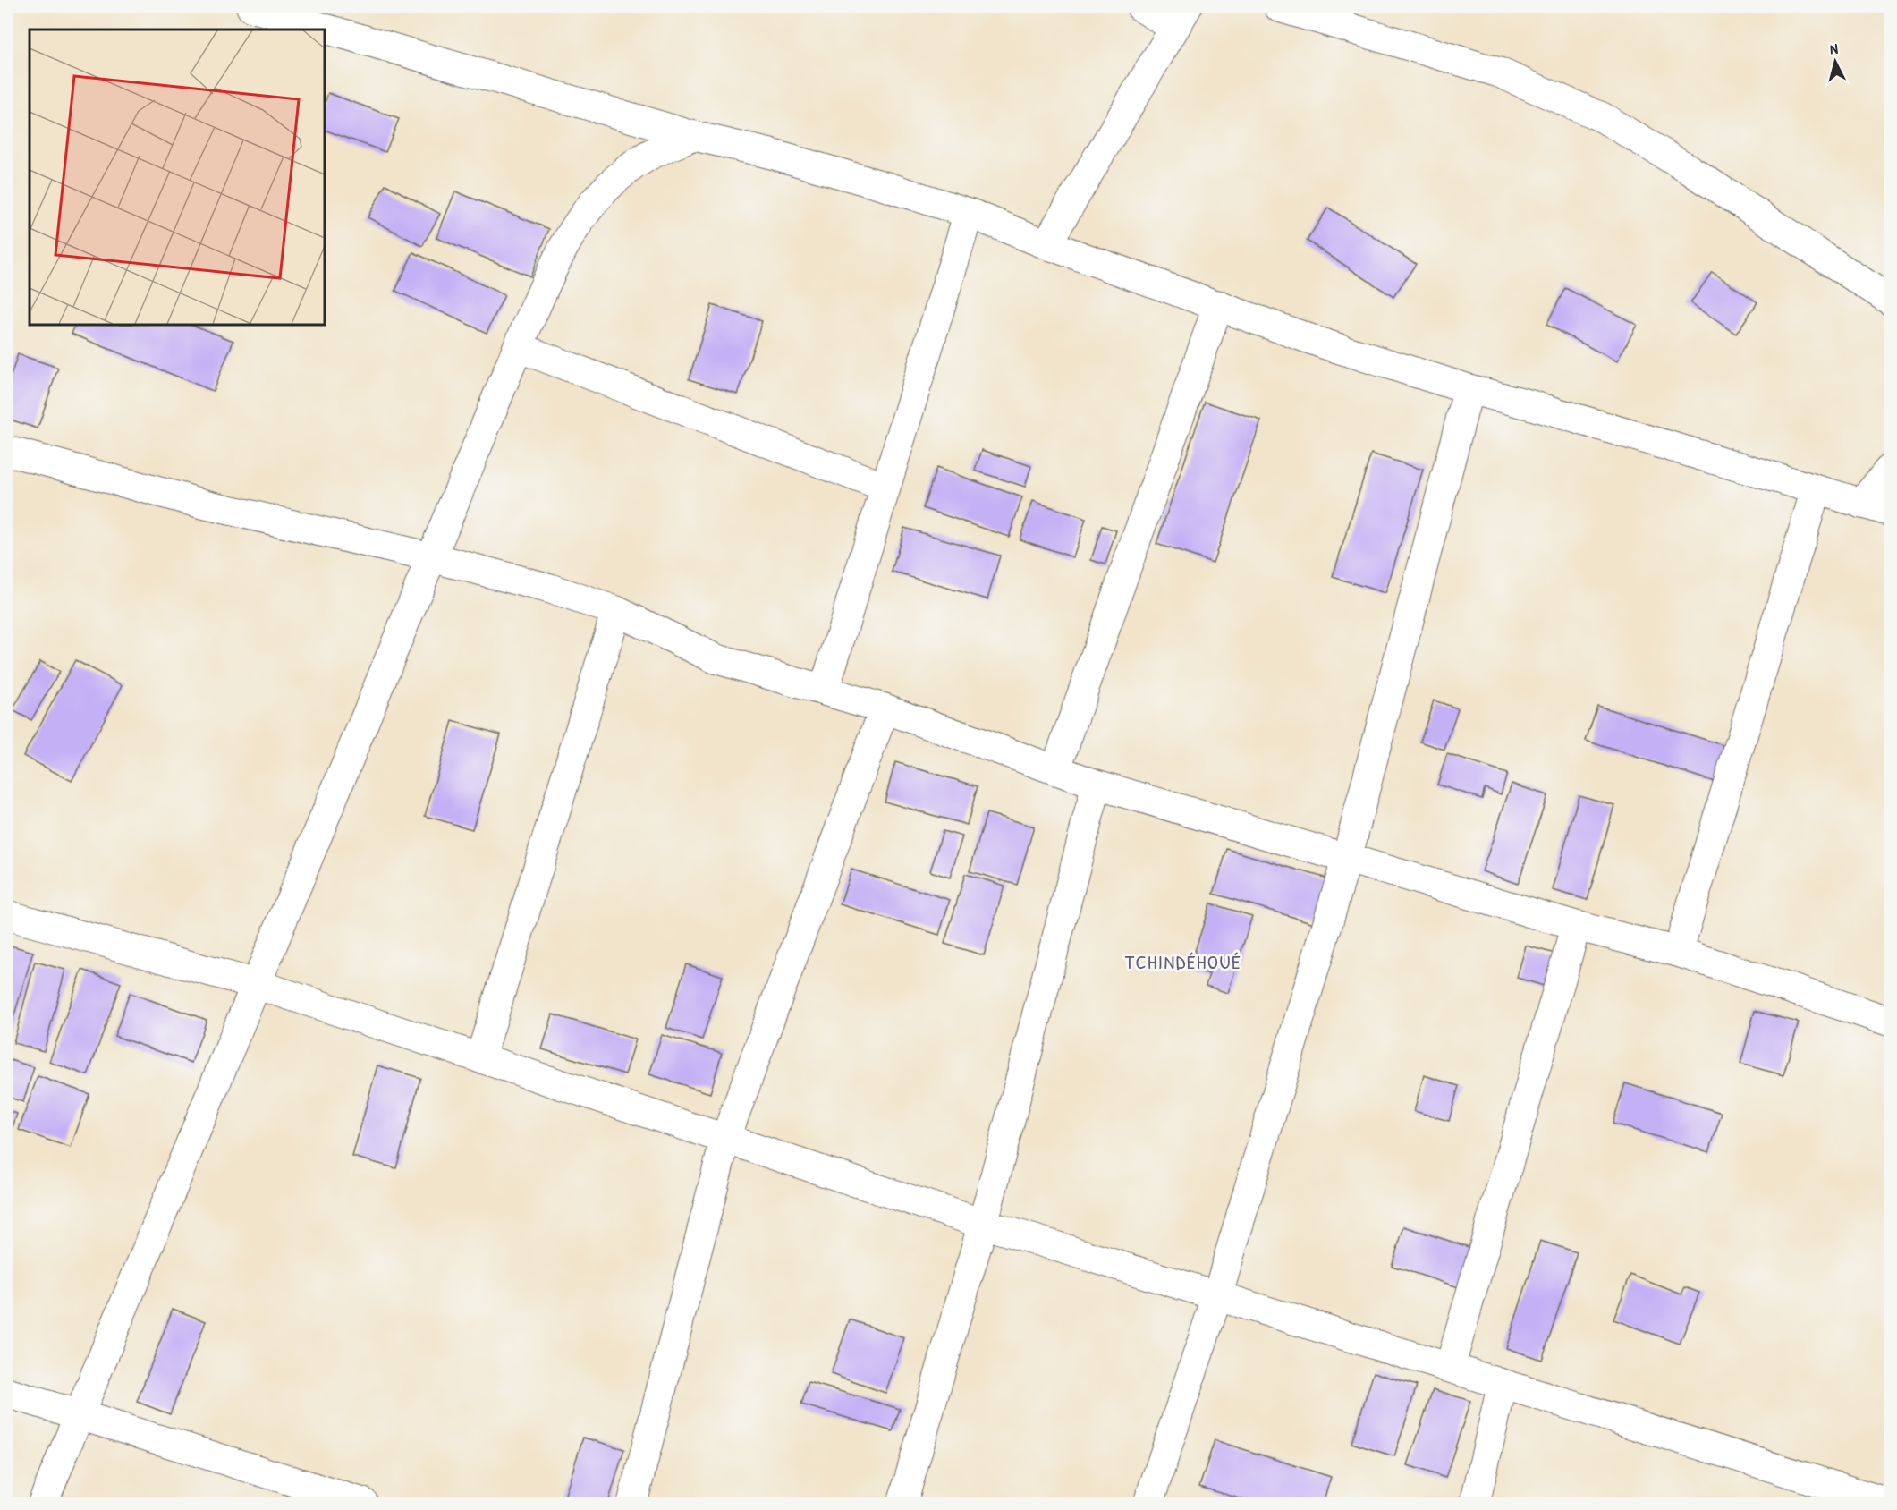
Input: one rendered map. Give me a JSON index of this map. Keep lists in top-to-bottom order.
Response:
{
  "districts": ["TCHINDÉHOUÉ"],
  "north": "top"
}
